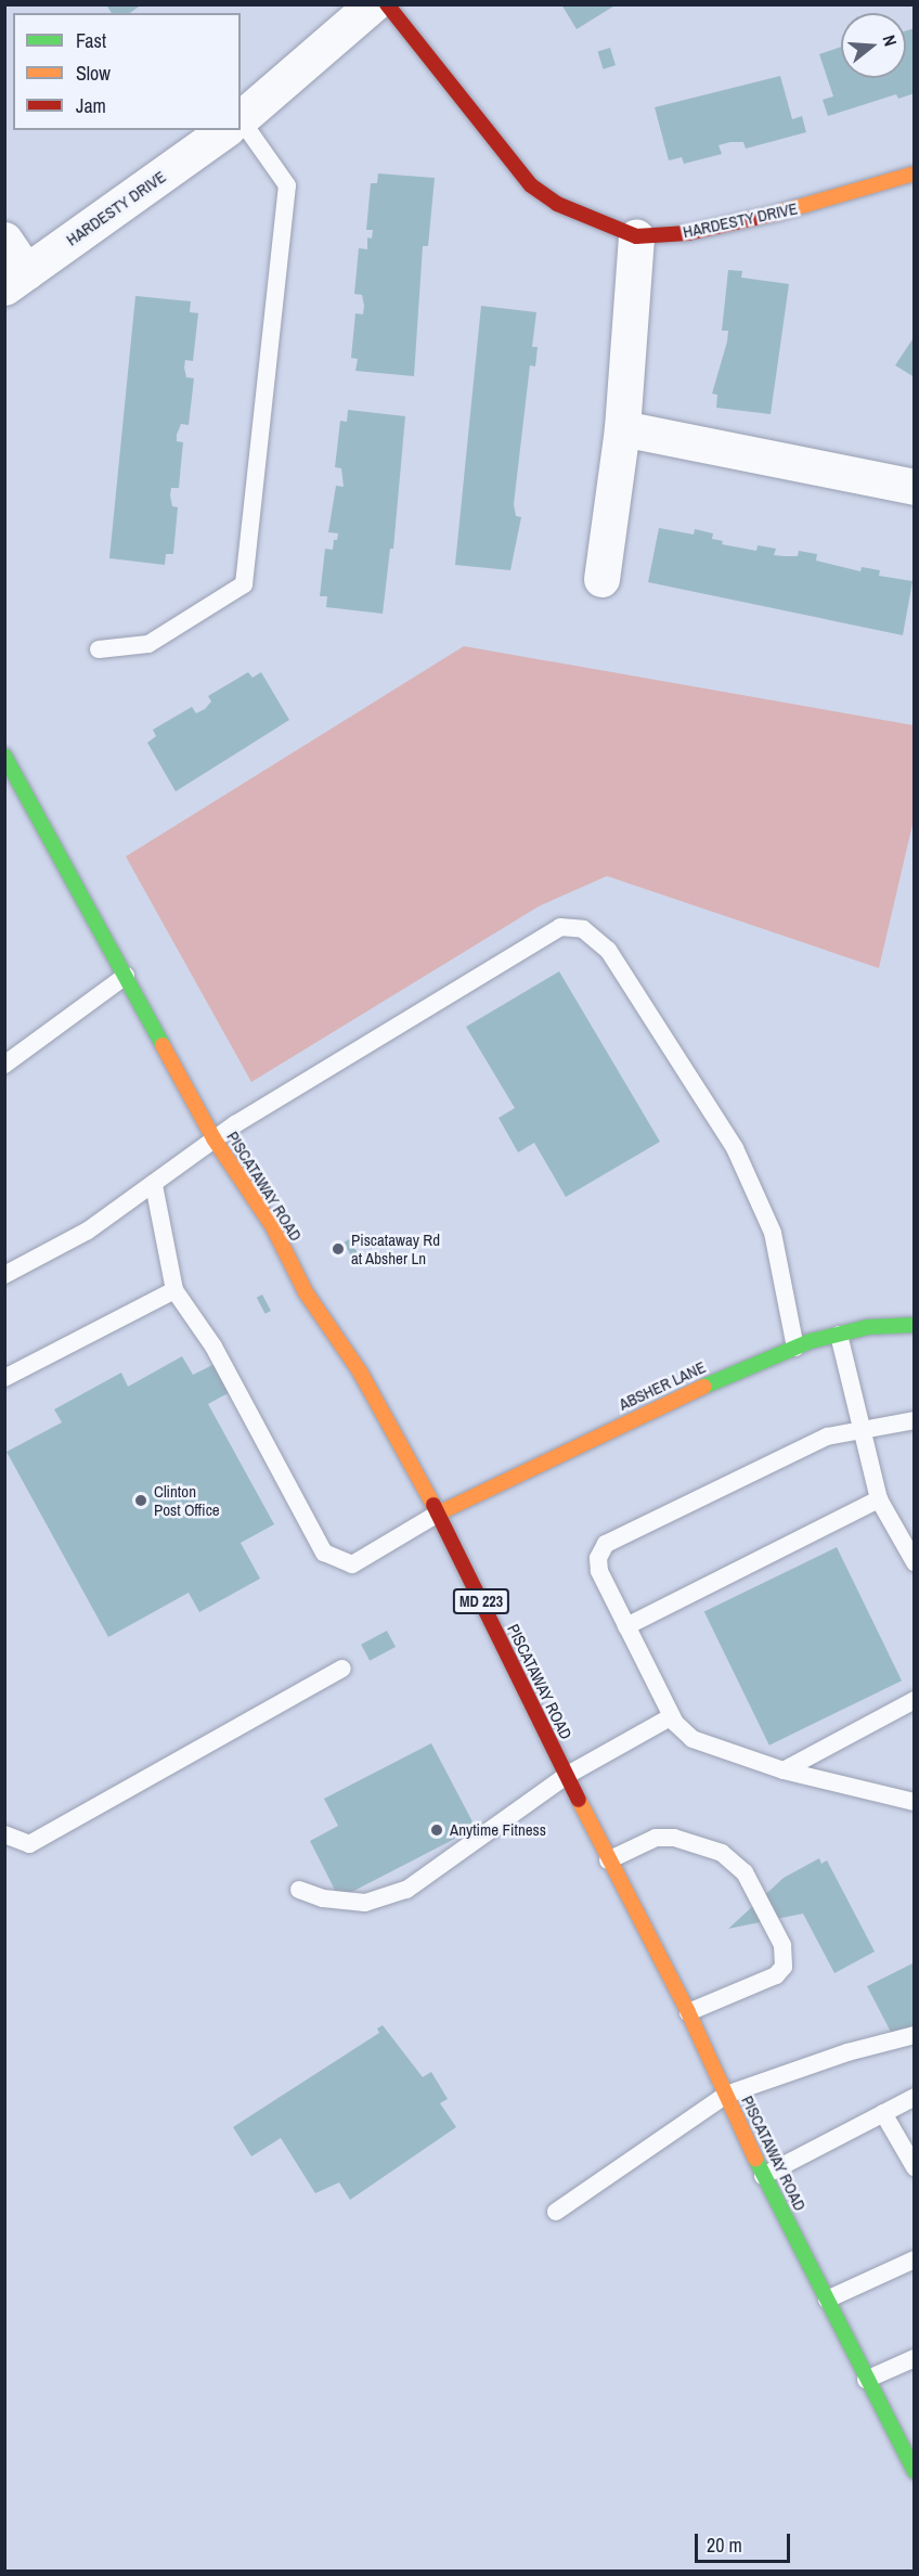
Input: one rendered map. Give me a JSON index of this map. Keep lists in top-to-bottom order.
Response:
{
  "streets": {
    "main road": [
      "HARDESTY DRIVE",
      "PISCATAWAY ROAD",
      "ABSHER LANE",
      "MD 223"
    ]
  },
  "crossings": [
    ["PISCATAWAY ROAD", "ABSHER LANE"]
  ],
  "places": ["Piscataway Rd at Absher Ln", "Clinton Post Office", "Anytime Fitness"],
  "legend": ["Fast", "Slow", "Jam"],
  "scale_bar": "20 m",
  "north": "right"
}
